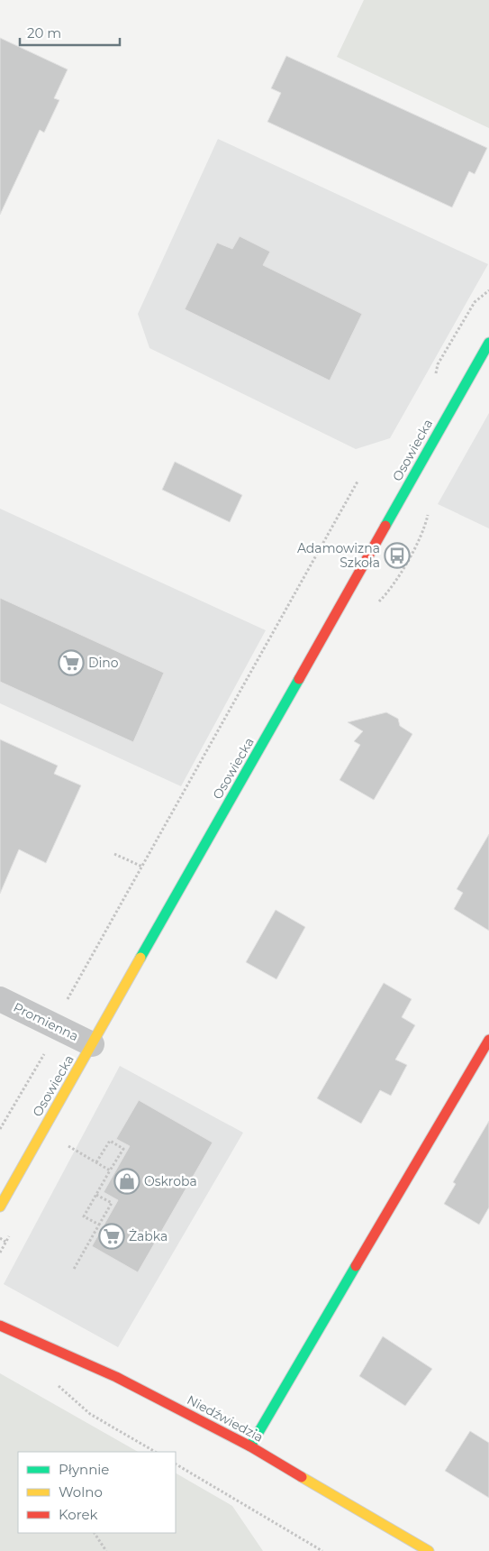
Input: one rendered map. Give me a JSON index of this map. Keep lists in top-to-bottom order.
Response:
{
  "streets": {
    "street": ["Osowiecka", "Promienna", "Niedźwiedzia"]
  },
  "crossings": [
    ["Osowiecka", "Promienna"]
  ],
  "places": {
    "bus stop": ["Adamowizna Szkoła"],
    "supermarket": ["Dino", "Żabka"],
    "shop": ["Oskroba"]
  },
  "legend": ["Płynnie", "Wolno", "Korek"],
  "scale_bar": "20 m"
}
